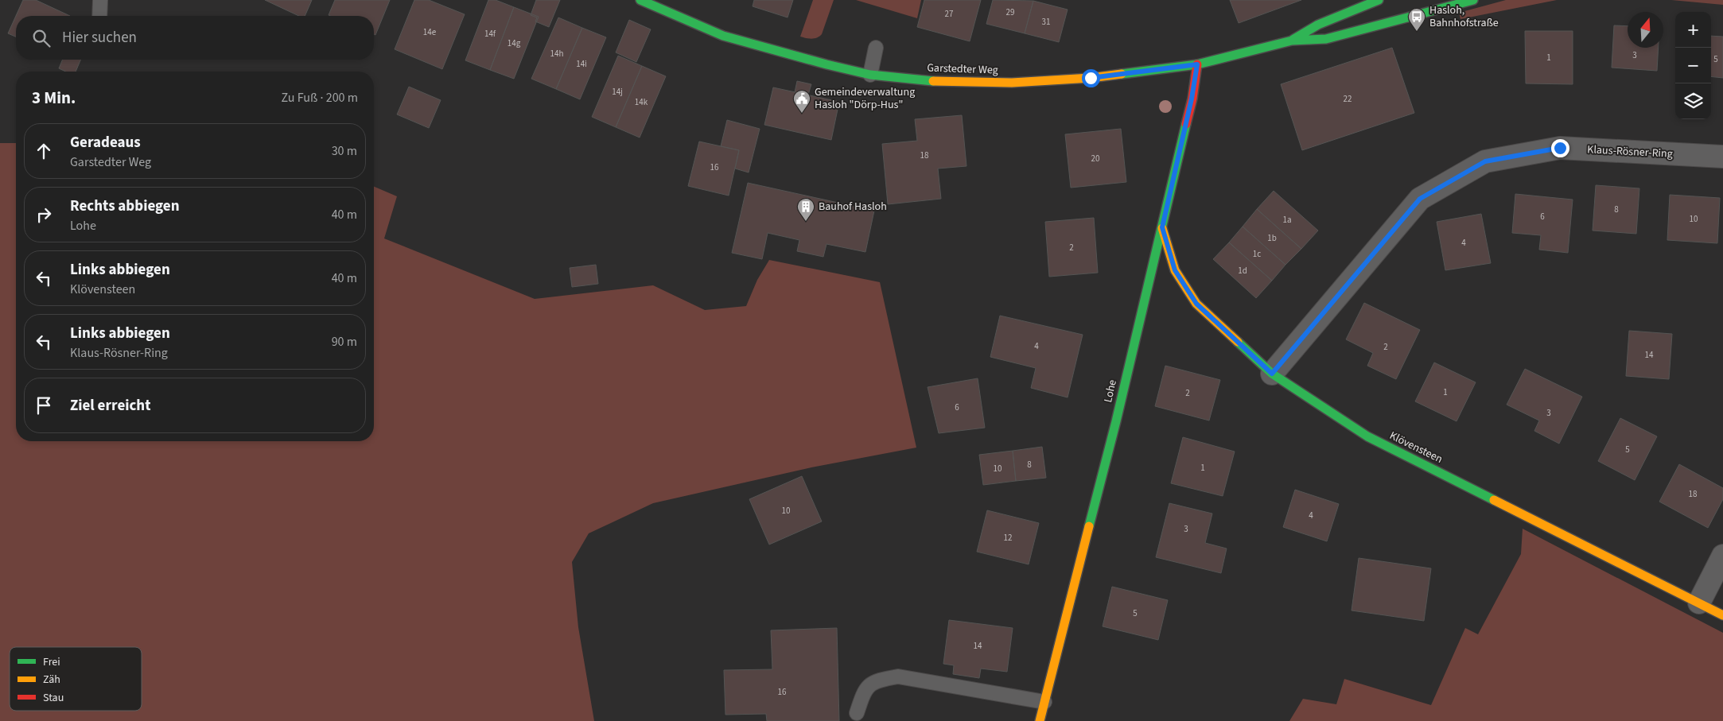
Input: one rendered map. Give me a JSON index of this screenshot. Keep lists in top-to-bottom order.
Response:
{
  "streets": {
    "street": [
      "Garstedter Weg",
      "Klaus-Rösner-Ring",
      "Lohe",
      "Klövensteen"
    ]
  },
  "crossings": [
    ["Garstedter Weg", "Lohe"],
    ["Klaus-Rösner-Ring", "Klövensteen"],
    ["Lohe", "Klövensteen"]
  ],
  "places": {
    "bus stop": ["Hasloh, Bahnhofstraße"],
    "public building": ["Gemeindeverwaltung Hasloh \"Dörp-Hus\""],
    "building": ["Bauhof Hasloh"]
  },
  "house_numbers": [
    "29",
    "27",
    "31",
    "14e",
    "14f",
    "14g",
    "14h",
    "3",
    "1",
    "5",
    "14i",
    "14j",
    "22",
    "14k",
    "18",
    "20",
    "16",
    "8",
    "6",
    "10",
    "1a",
    "1b",
    "4",
    "2",
    "1c",
    "1d",
    "4",
    "2",
    "14",
    "1",
    "2",
    "6",
    "3",
    "5",
    "8",
    "1",
    "10",
    "18",
    "10",
    "4",
    "3",
    "12",
    "5",
    "14",
    "16"
  ],
  "legend": ["Frei", "Zäh", "Stau"],
  "north": "top",
  "page": {
    "map_buttons": ["+", "−"],
    "search": "Hier suchen",
    "heading": ["3 Min.", "Zu Fuß · 200 m"],
    "list": [
      ["Geradeaus", "Garstedter Weg", "30 m"],
      ["Rechts abbiegen", "Lohe", "40 m"],
      ["Links abbiegen", "Klövensteen", "40 m"],
      ["Links abbiegen", "Klaus-Rösner-Ring", "90 m"],
      "Ziel erreicht"
    ]
  }
}
